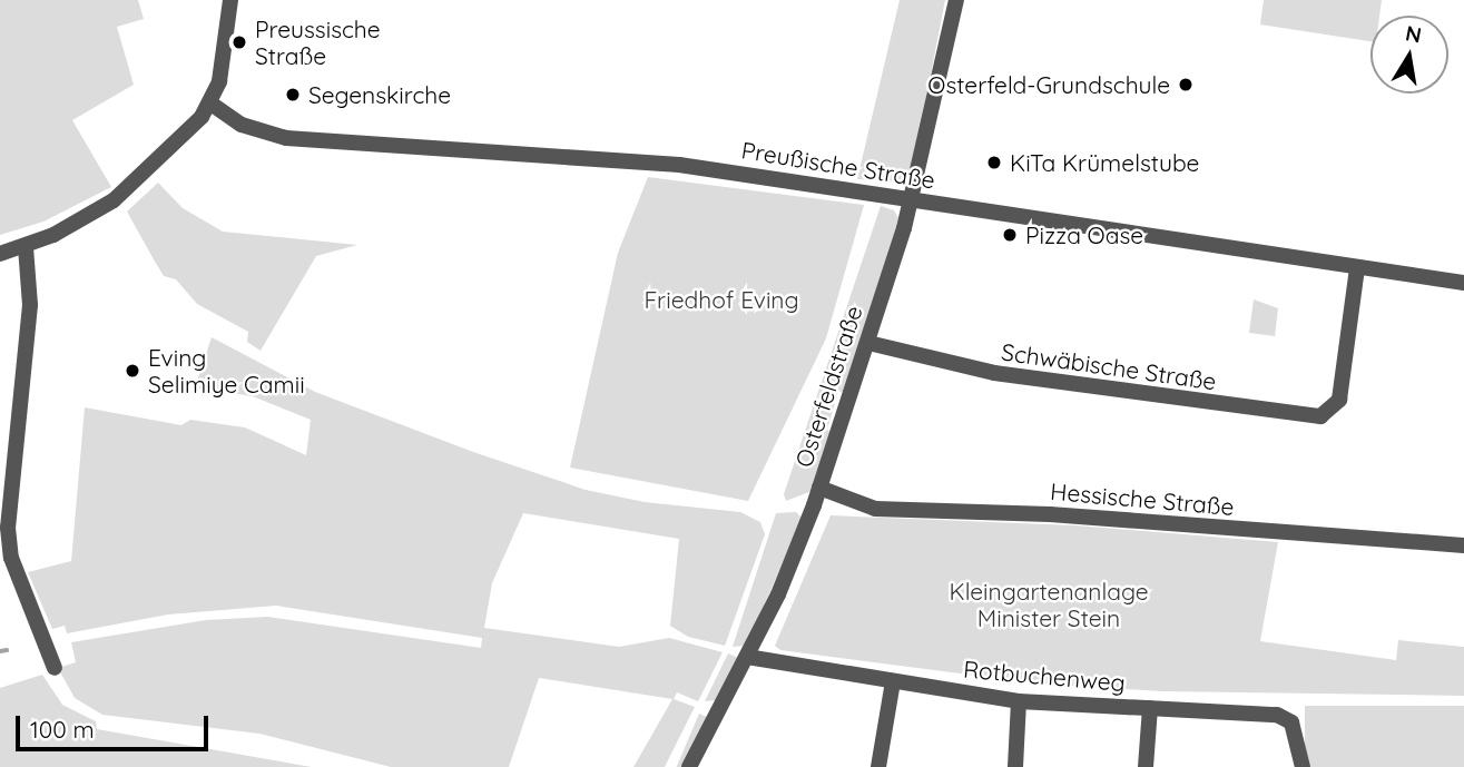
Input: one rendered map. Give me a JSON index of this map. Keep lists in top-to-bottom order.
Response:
{
  "streets": {
    "street": [
      "Preußische Straße",
      "Schwäbische Straße",
      "Osterfeldstraße",
      "Hessische Straße",
      "Rotbuchenweg"
    ]
  },
  "crossings": [
    ["Preußische Straße", "Schwäbische Straße"],
    ["Preußische Straße", "Osterfeldstraße"],
    ["Schwäbische Straße", "Osterfeldstraße"],
    ["Osterfeldstraße", "Hessische Straße"],
    ["Osterfeldstraße", "Rotbuchenweg"]
  ],
  "parks": ["Friedhof Eving", "Kleingartenanlage Minister Stein"],
  "places": [
    "Preussische Straße",
    "Osterfeld-Grundschule",
    "Segenskirche",
    "KiTa Krümelstube",
    "Pizza Oase",
    "Eving Selimiye Camii"
  ],
  "scale_bar": "100 m",
  "north": "top"
}
